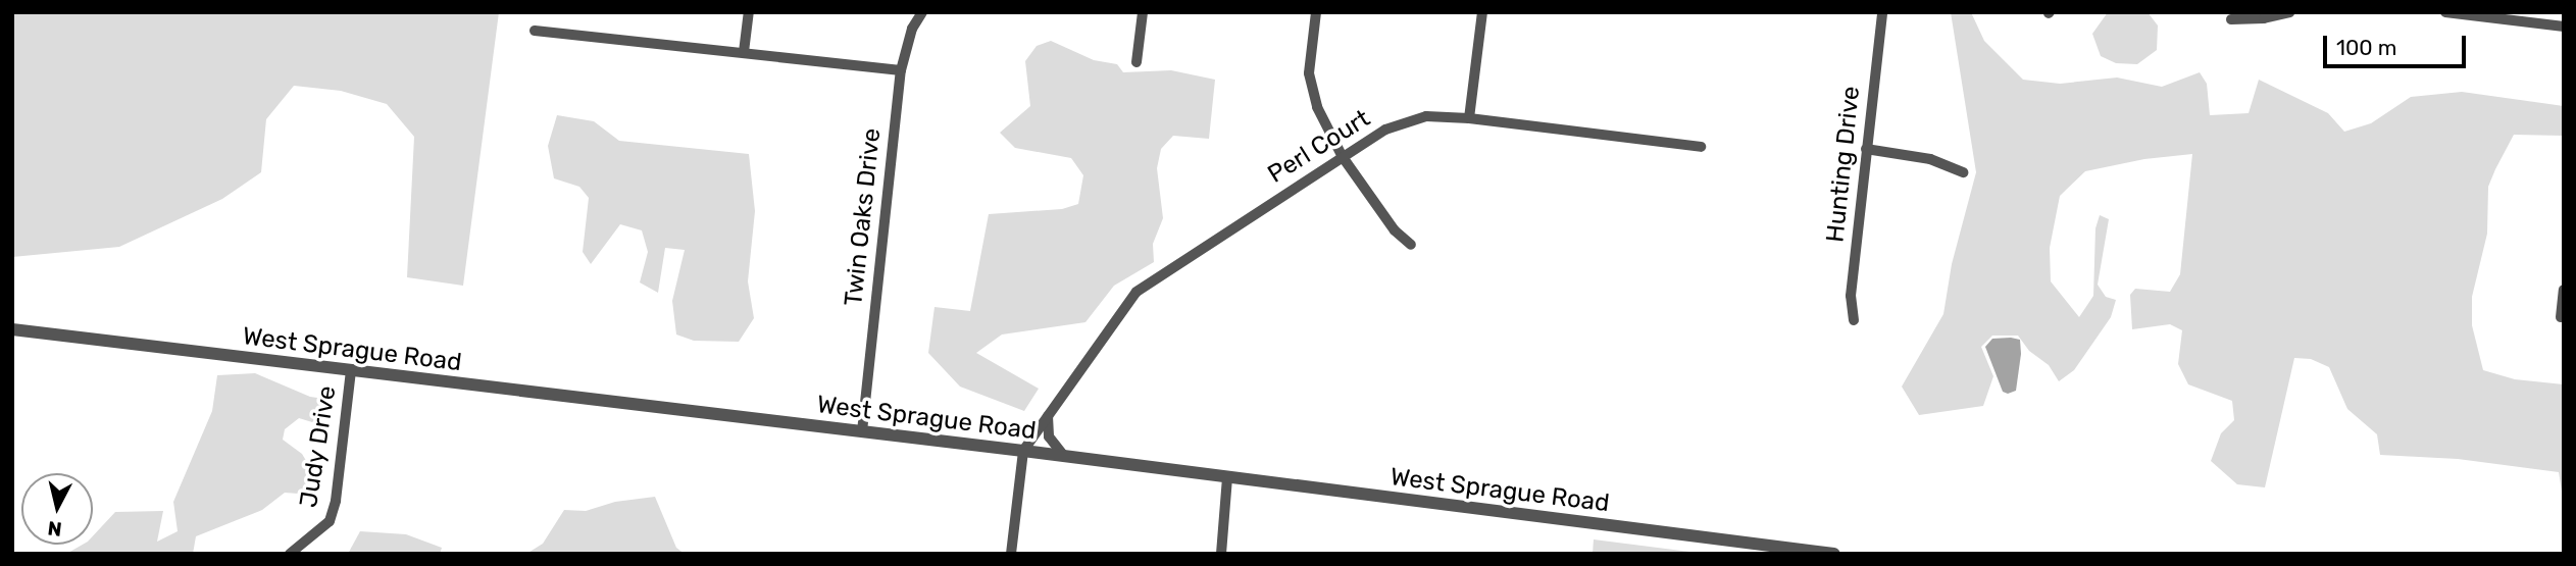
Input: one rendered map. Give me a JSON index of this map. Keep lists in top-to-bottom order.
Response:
{
  "streets": {
    "street": [
      "Perl Court",
      "Hunting Drive",
      "Twin Oaks Drive",
      "West Sprague Road",
      "Judy Drive"
    ]
  },
  "crossings": [
    ["Perl Court", "West Sprague Road"],
    ["Twin Oaks Drive", "West Sprague Road"],
    ["West Sprague Road", "Judy Drive"]
  ],
  "scale_bar": "100 m",
  "north": "bottom"
}
